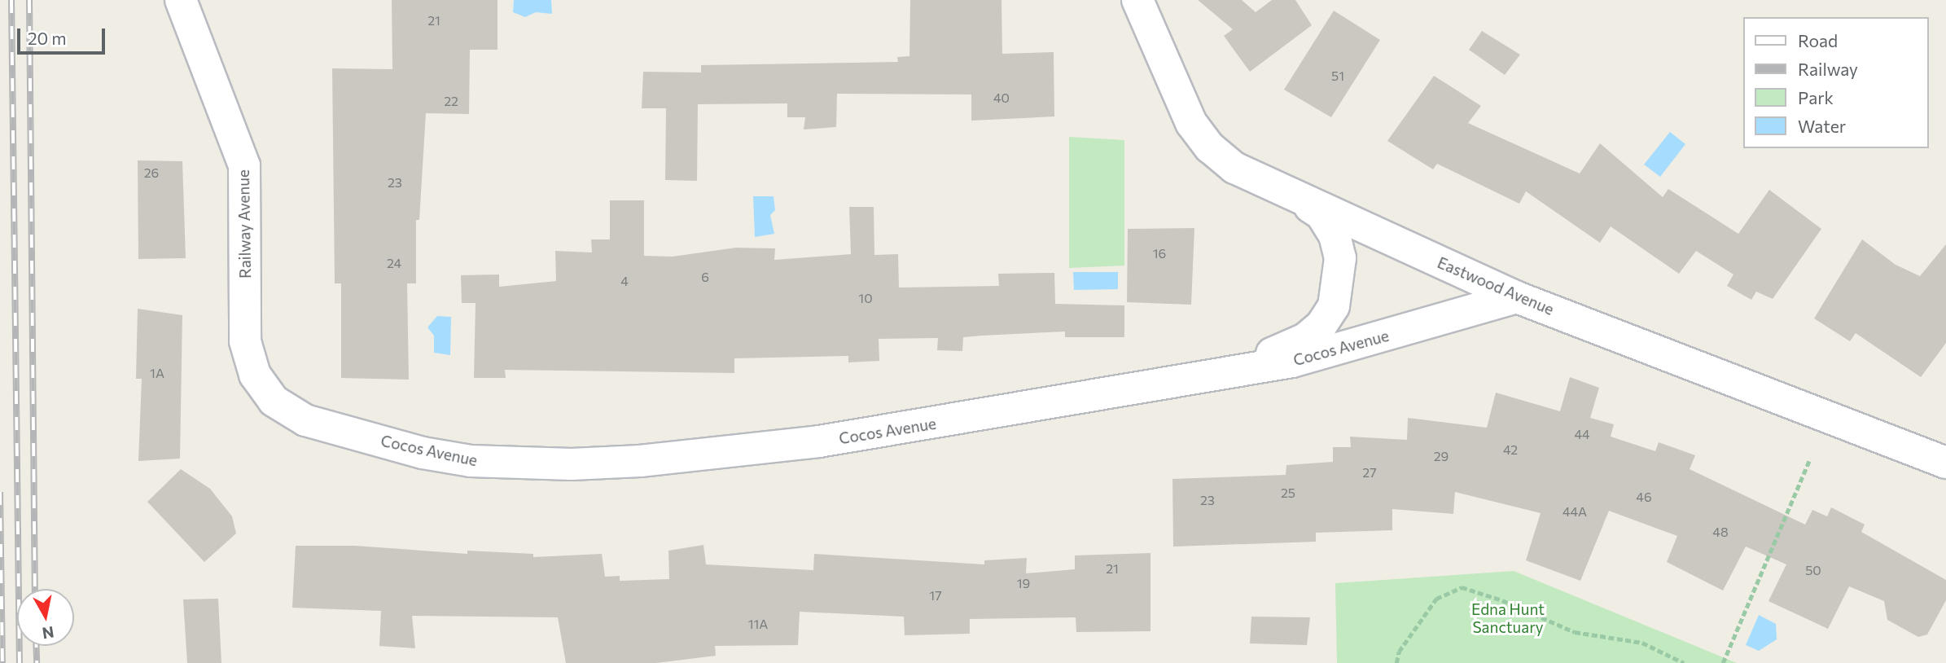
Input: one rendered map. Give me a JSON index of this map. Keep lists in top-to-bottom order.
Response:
{
  "streets": {
    "street": ["Railway Avenue", "Eastwood Avenue", "Cocos Avenue"]
  },
  "crossings": [
    ["Railway Avenue", "Cocos Avenue"],
    ["Eastwood Avenue", "Cocos Avenue"]
  ],
  "parks": ["Edna Hunt Sanctuary"],
  "house_numbers": [
    "21",
    "51",
    "40",
    "22",
    "26",
    "23",
    "16",
    "24",
    "6",
    "4",
    "10",
    "1A",
    "44",
    "42",
    "29",
    "27",
    "25",
    "46",
    "23",
    "44A",
    "48",
    "21",
    "50",
    "19",
    "17",
    "11A"
  ],
  "legend": [
    "Road",
    "Railway",
    "Park",
    "Water"
  ],
  "scale_bar": "20 m",
  "north": "bottom"
}
